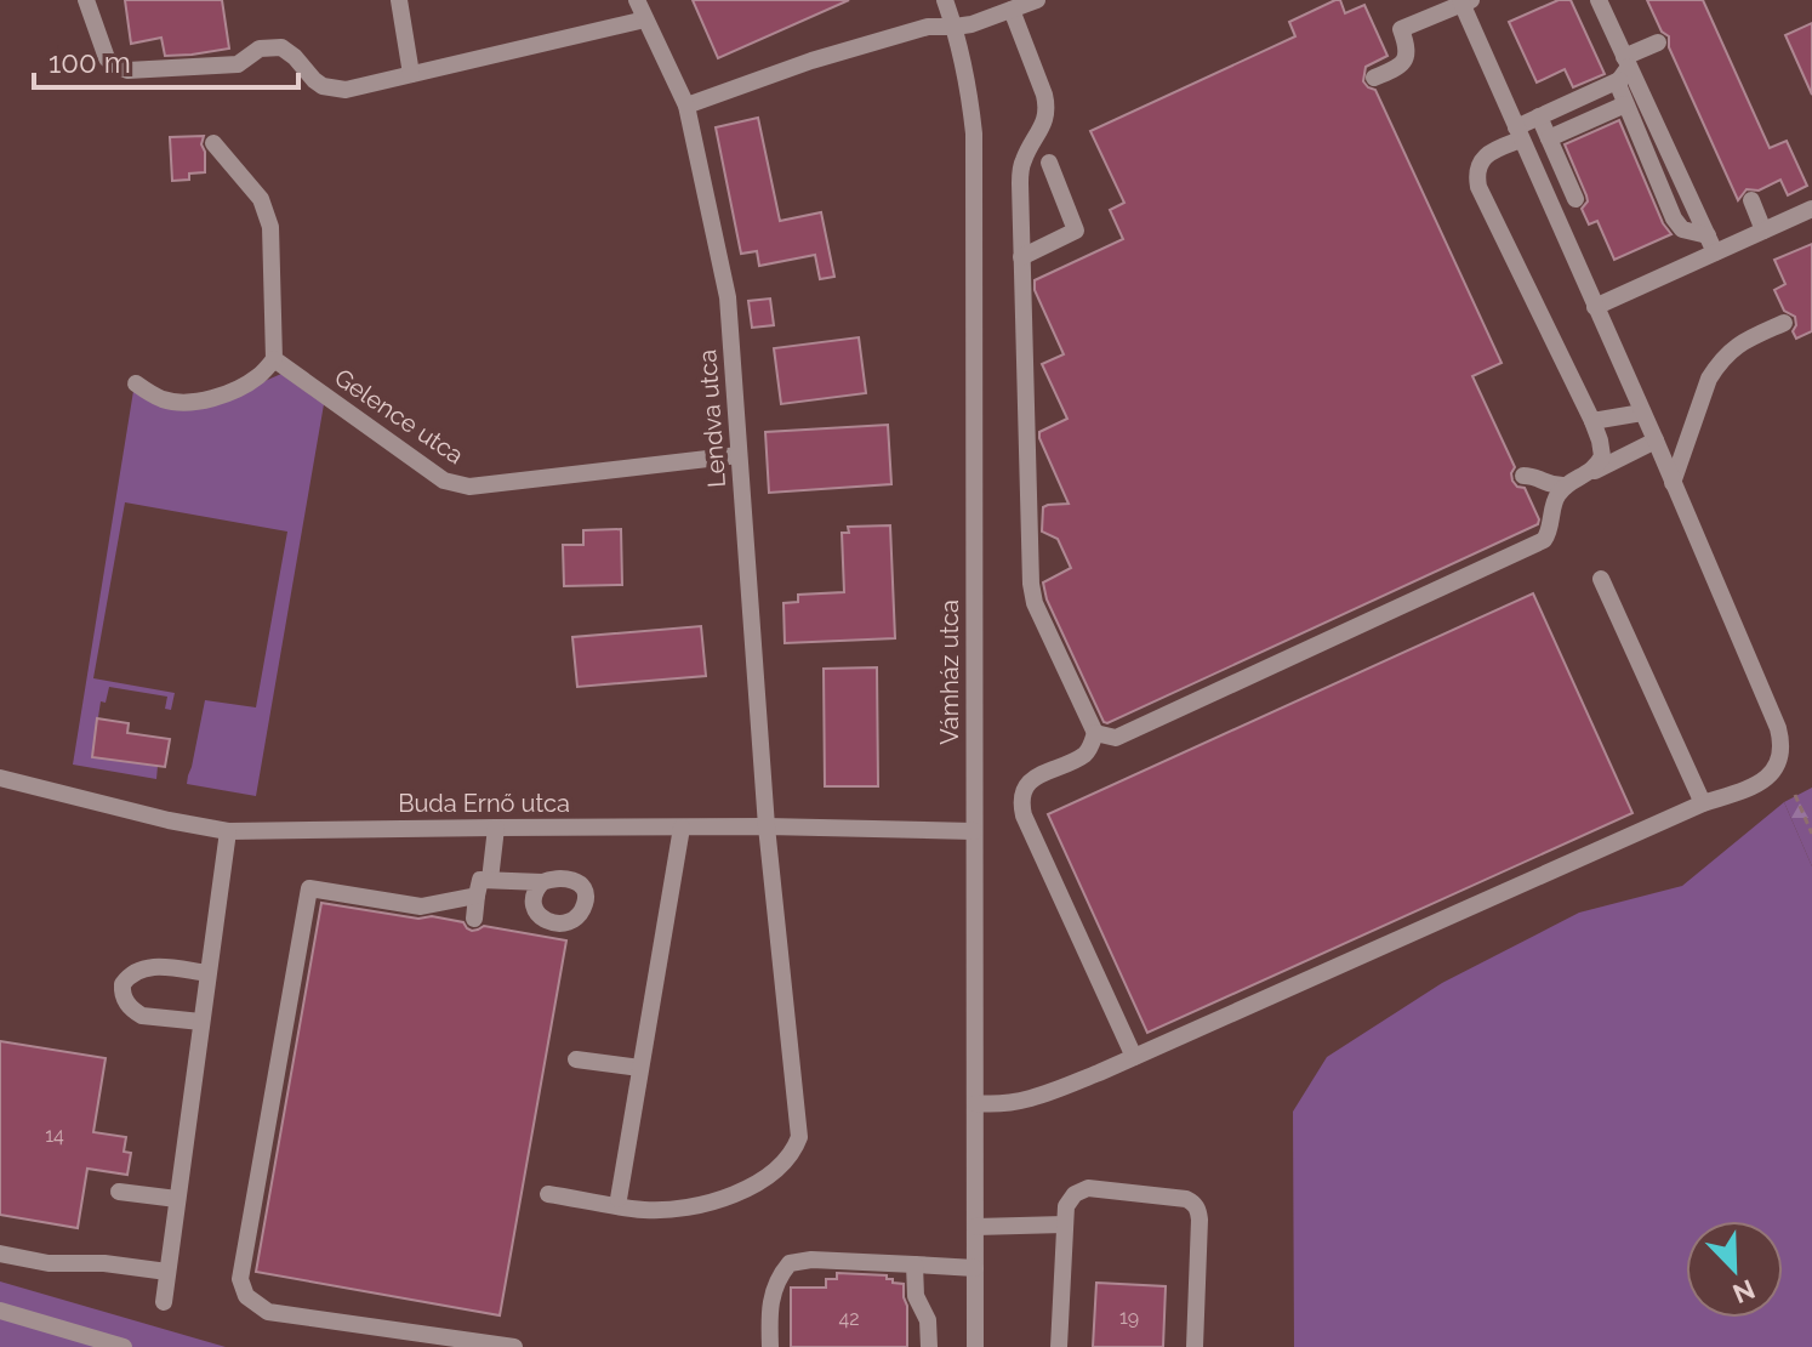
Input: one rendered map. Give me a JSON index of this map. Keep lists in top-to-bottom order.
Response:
{
  "streets": {
    "street": [
      "Gelence utca",
      "Lendva utca",
      "Vámház utca",
      "Buda Ernő utca"
    ]
  },
  "crossings": [
    ["Gelence utca", "Lendva utca"],
    ["Lendva utca", "Buda Ernő utca"],
    ["Vámház utca", "Buda Ernő utca"]
  ],
  "house_numbers": ["14", "19", "42"],
  "scale_bar": "100 m",
  "north": "bottom right"
}
